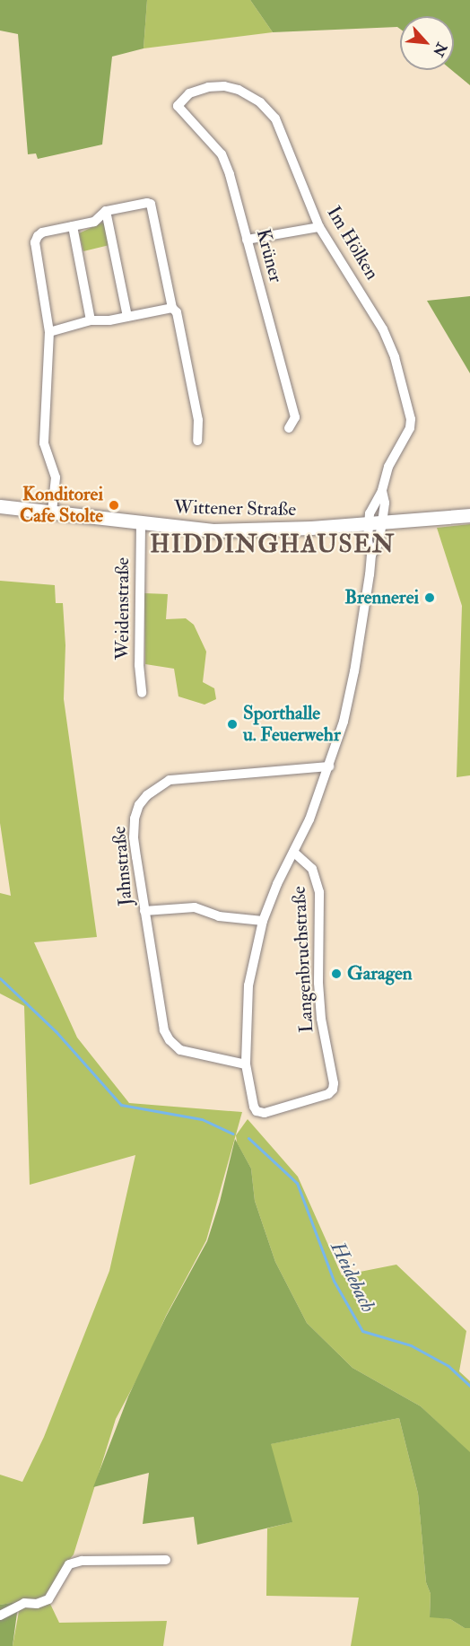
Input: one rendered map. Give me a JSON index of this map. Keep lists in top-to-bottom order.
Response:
{
  "streets": {
    "main road": ["Wittener Straße"],
    "street": [
      "Im Hölken",
      "Krüner",
      "Weidenstraße",
      "Jahnstraße",
      "Langenbruchstraße"
    ]
  },
  "crossings": [
    ["Im Hölken", "Krüner"],
    ["Im Hölken", "Wittener Straße"],
    ["Im Hölken", "Langenbruchstraße"],
    ["Wittener Straße", "Weidenstraße"],
    ["Wittener Straße", "Langenbruchstraße"],
    ["Jahnstraße", "Langenbruchstraße"]
  ],
  "districts": ["HIDDINGHAUSEN"],
  "water": ["Heidebach"],
  "places": [
    "Konditorei Cafe Stolte",
    "Brennerei",
    "Sporthalle u. Feuerwehr",
    "Garagen"
  ],
  "north": "bottom right"
}
